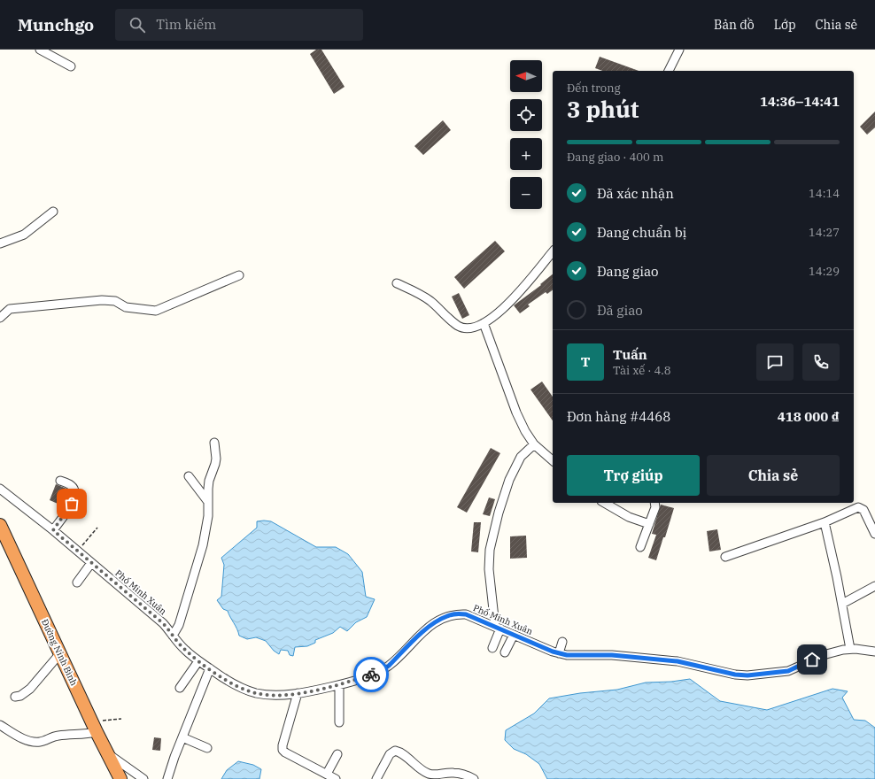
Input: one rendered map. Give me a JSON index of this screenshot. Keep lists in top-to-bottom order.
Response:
{
  "streets": {
    "highway": ["Đường Ninh Bình"],
    "street": ["Phố Minh Xuân"]
  },
  "north": "left",
  "page": {
    "header": "Munchgo",
    "search": "Tìm kiếm",
    "nav": ["Bản đồ", "Lớp", "Chia sẻ"],
    "map_buttons": ["+", "−"],
    "heading": ["3 phút", "Đến trong", "14:36–14:41"],
    "panel": [
      "Tuấn",
      "Tài xế · 4.8",
      "Đơn hàng #4468",
      "418 000 ₫"
    ],
    "bar": "Đang giao · 400 m",
    "list": [
      ["Đã xác nhận", "14:14"],
      ["Đang chuẩn bị", "14:27"],
      ["Đang giao", "14:29"],
      "Đã giao"
    ],
    "round": "T",
    "buttons": ["Trợ giúp", "Chia sẻ"]
  }
}
